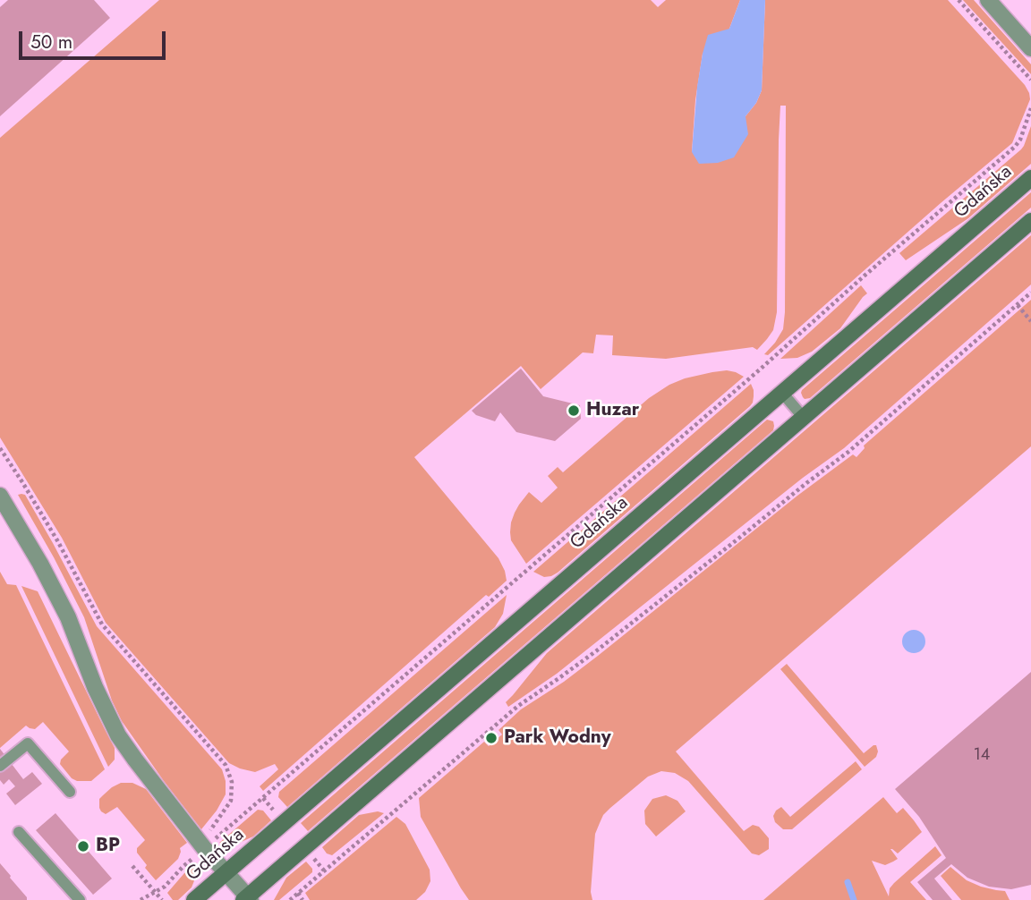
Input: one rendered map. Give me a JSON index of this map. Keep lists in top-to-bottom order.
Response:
{
  "streets": {
    "main road": ["Gdańska"]
  },
  "places": ["Huzar", "Park Wodny", "BP"],
  "house_numbers": ["14"],
  "scale_bar": "50 m"
}
